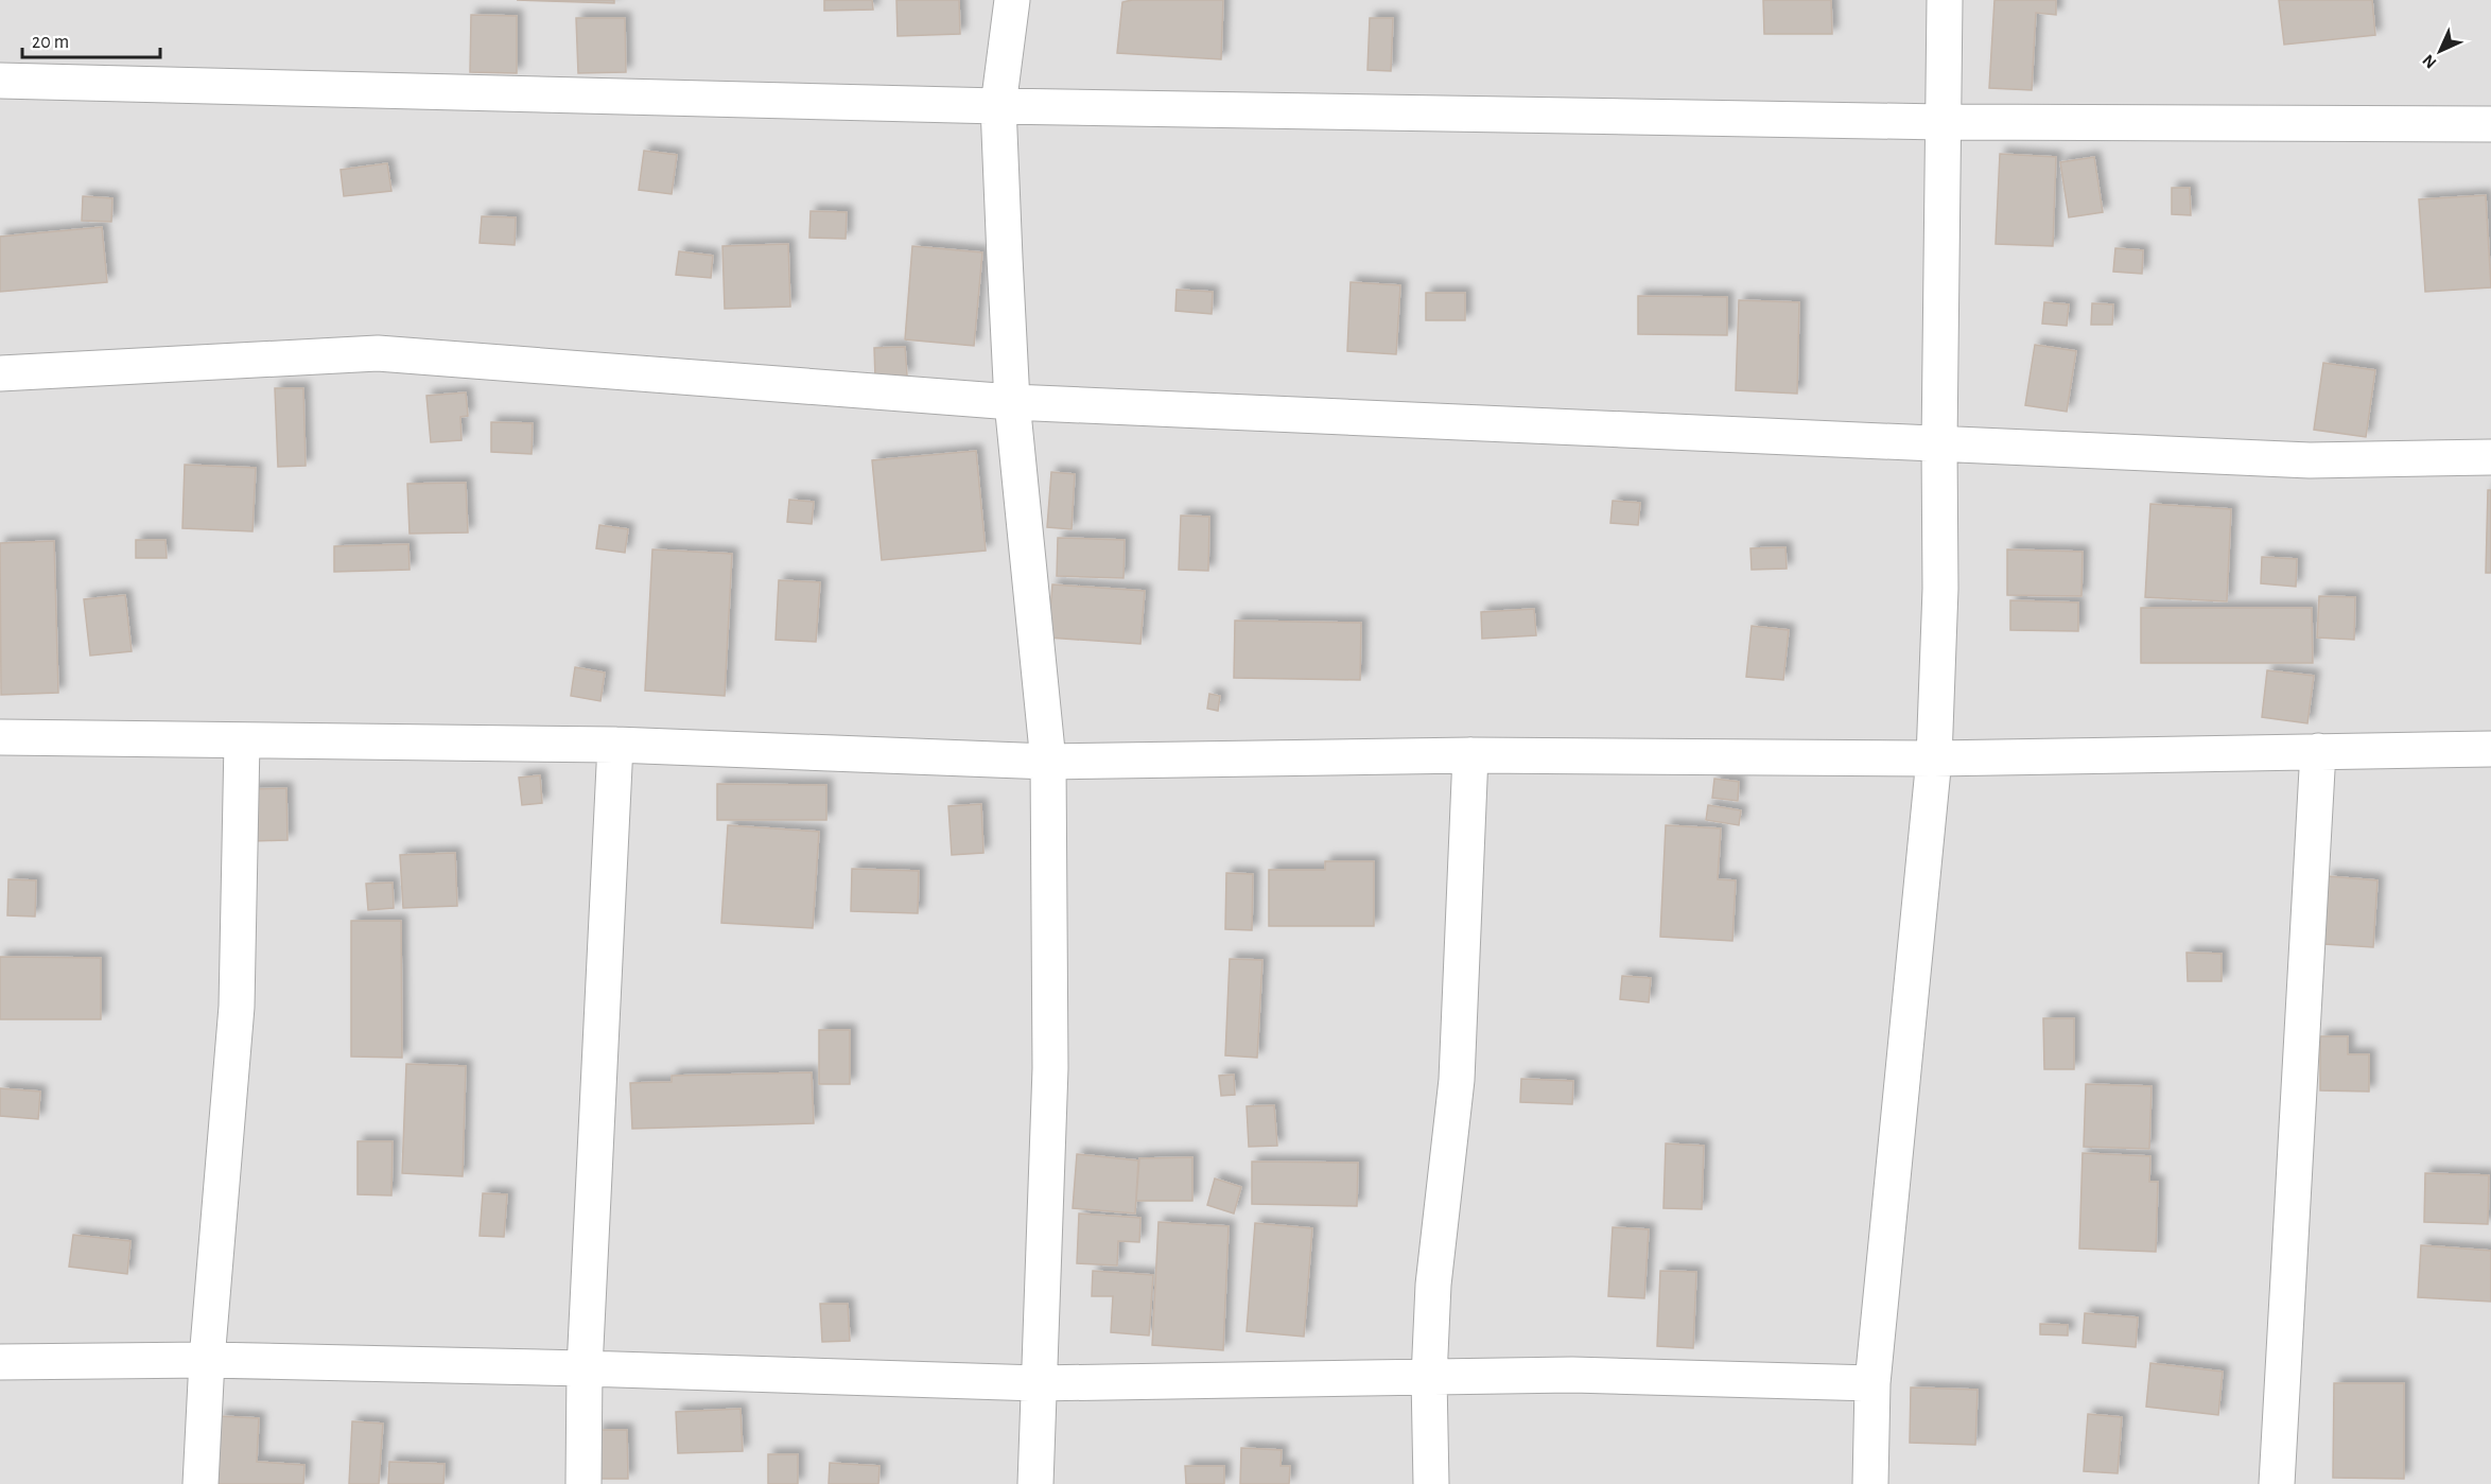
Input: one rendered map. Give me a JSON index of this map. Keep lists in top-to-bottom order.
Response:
{
  "scale_bar": "20 m",
  "north": "bottom left"
}
